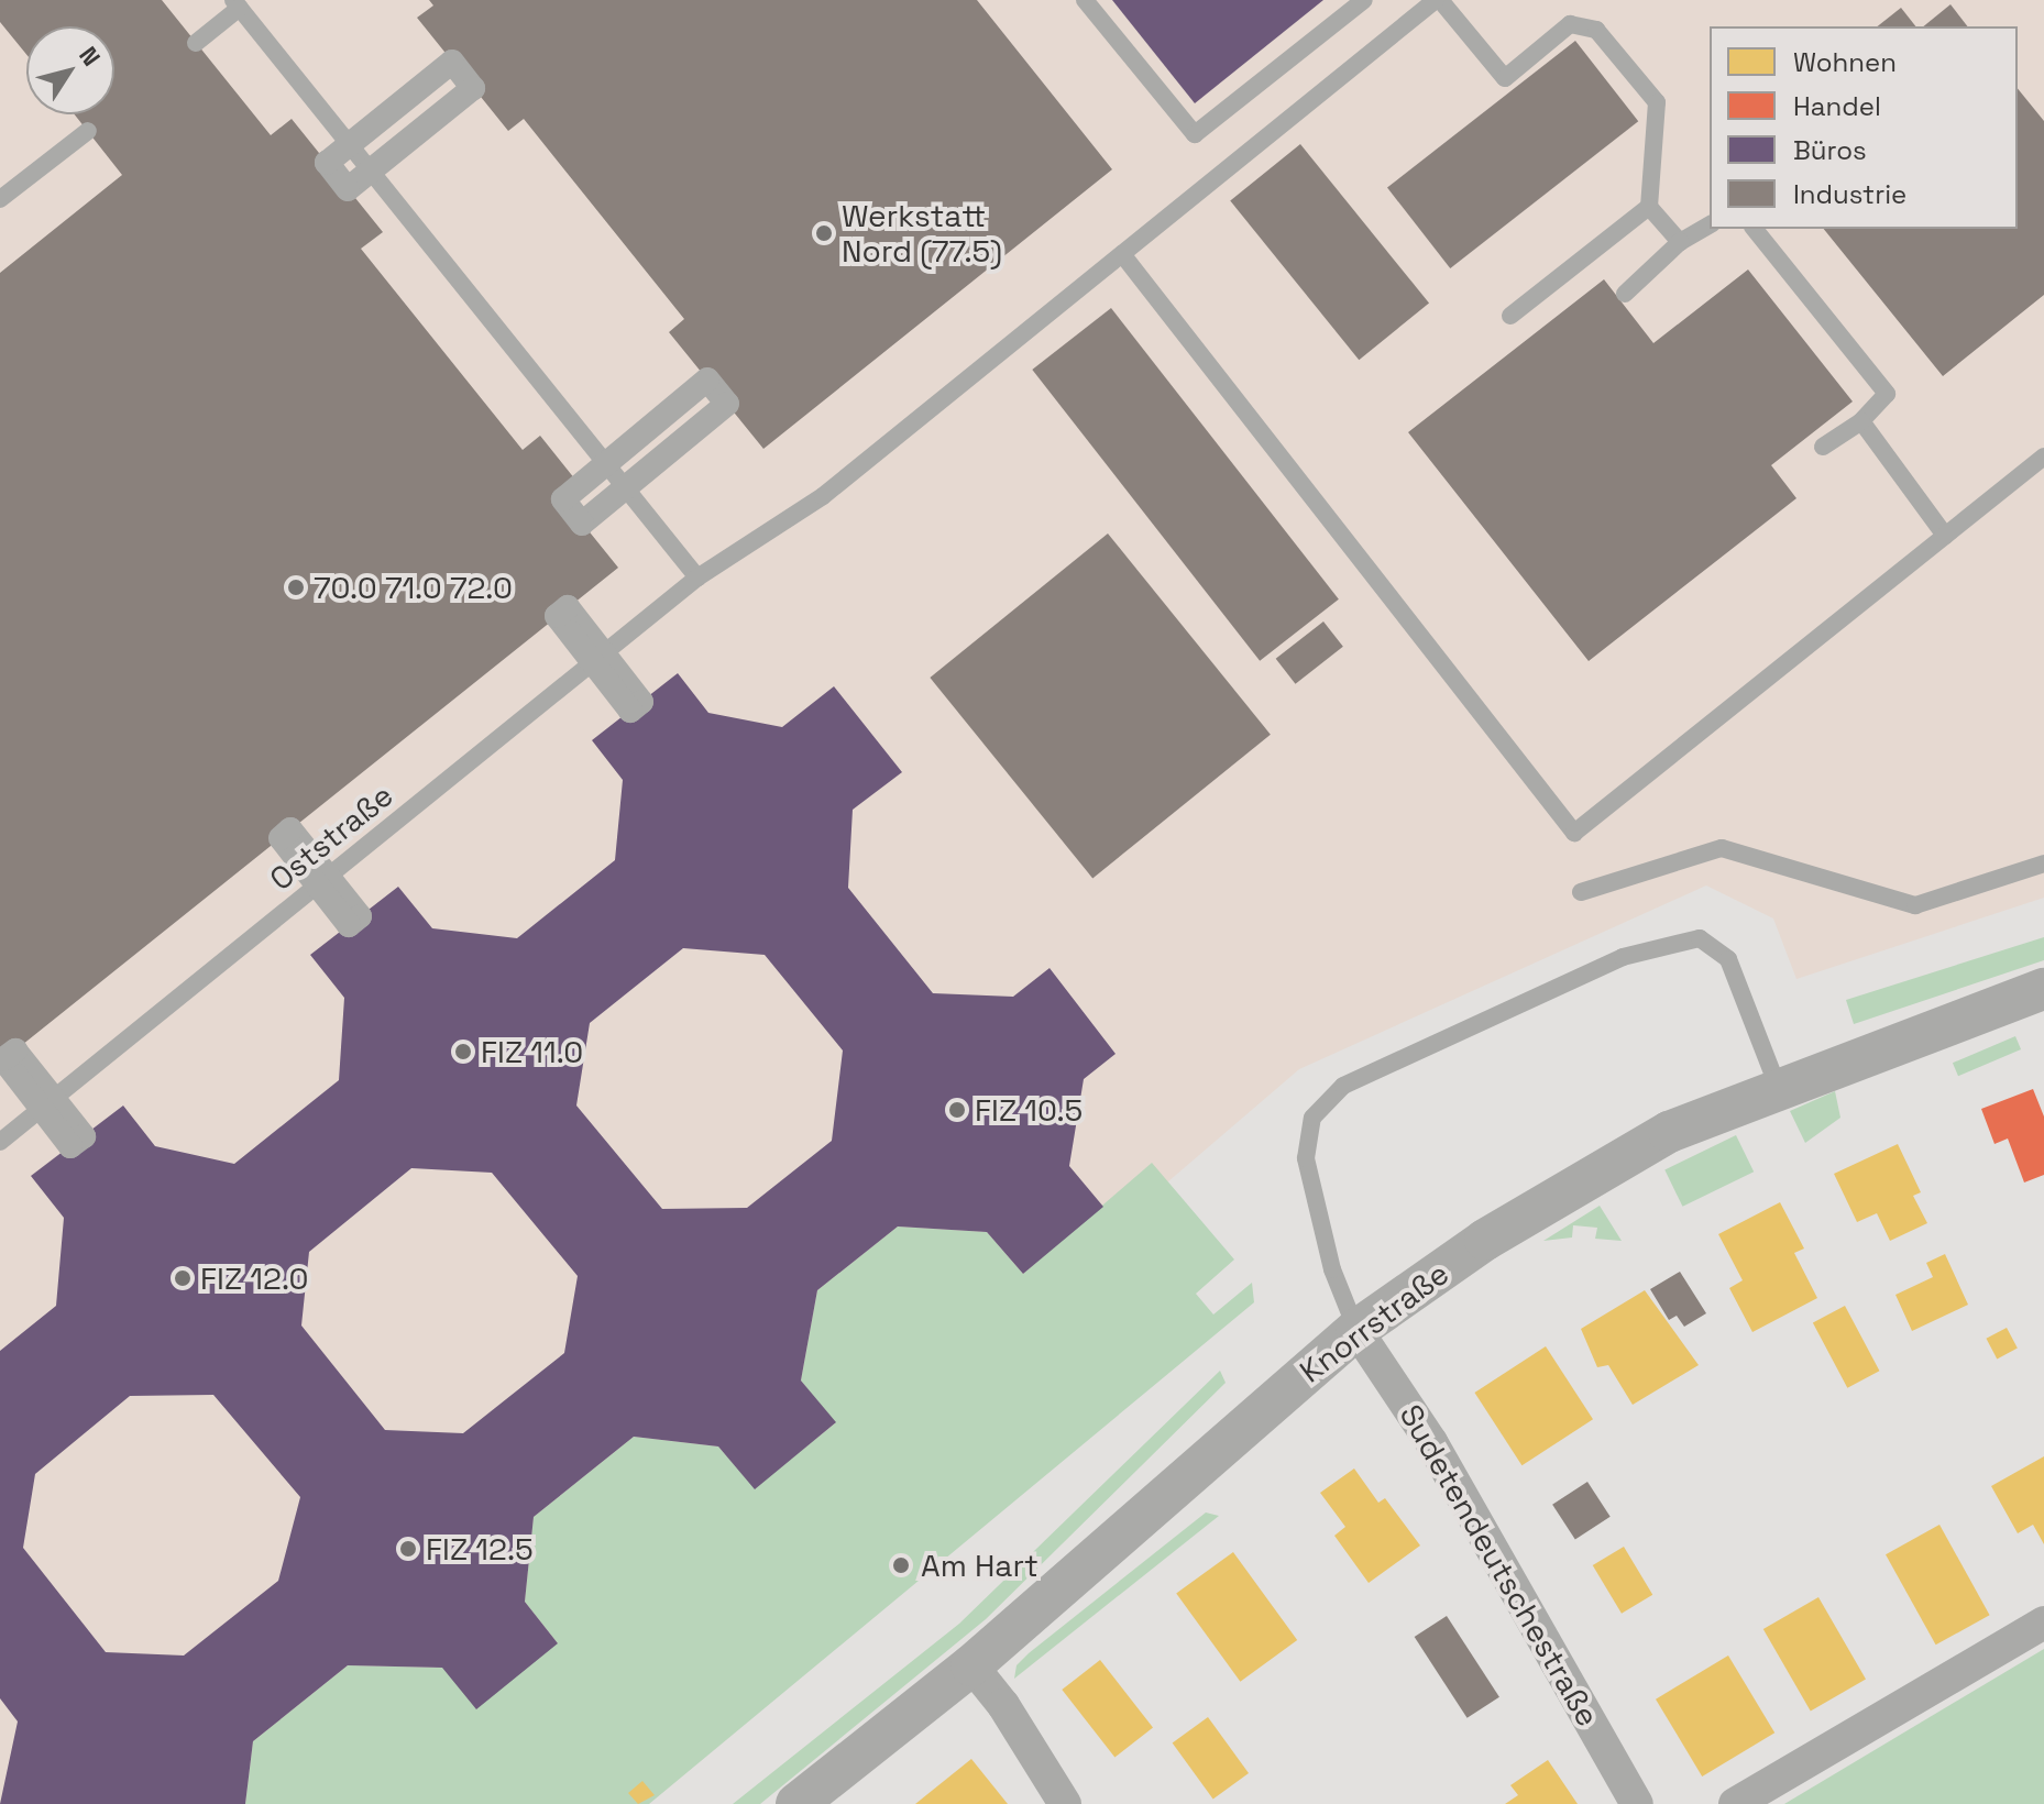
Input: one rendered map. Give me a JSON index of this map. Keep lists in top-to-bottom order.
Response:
{
  "streets": {
    "street": ["Knorrstraße", "Sudetendeutschestraße"],
    "lane": ["Oststraße"]
  },
  "crossings": [
    ["Knorrstraße", "Sudetendeutschestraße"]
  ],
  "places": [
    "Werkstatt Nord (77.5)",
    "70.0 71.0 72.0",
    "FIZ 11.0",
    "FIZ 10.5",
    "FIZ 12.0",
    "FIZ 12.5",
    "Am Hart"
  ],
  "legend": [
    "Wohnen",
    "Handel",
    "Büros",
    "Industrie"
  ],
  "north": "top right"
}
